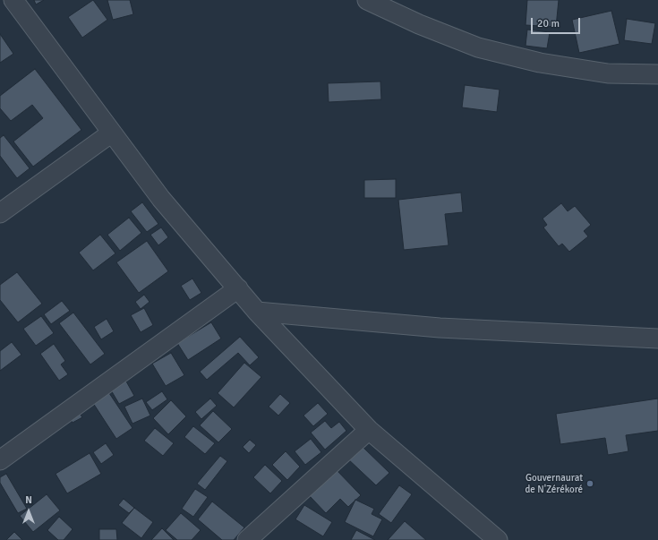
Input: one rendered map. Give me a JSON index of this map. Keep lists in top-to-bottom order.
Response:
{
  "places": ["Gouvernaurat de N'Zérékoré"],
  "scale_bar": "20 m",
  "north": "top"
}
